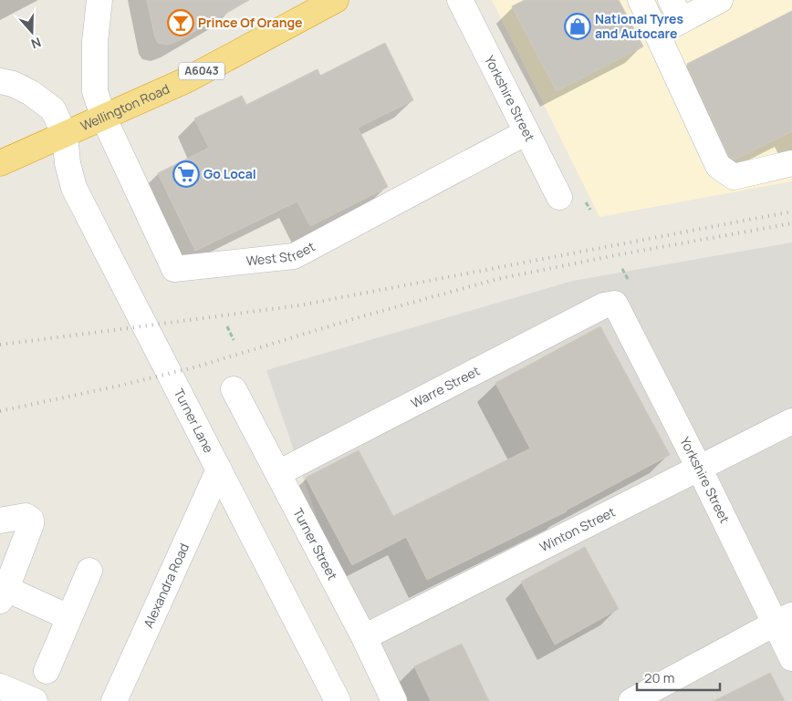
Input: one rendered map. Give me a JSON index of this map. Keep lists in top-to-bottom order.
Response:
{
  "streets": {
    "highway": ["A6043", "Wellington Road"],
    "street": [
      "Yorkshire Street",
      "West Street",
      "Warre Street",
      "Turner Lane",
      "Winton Street",
      "Turner Street",
      "Alexandra Road"
    ]
  },
  "crossings": [
    ["A6043", "Wellington Road"],
    ["A6043", "Turner Lane"],
    ["Yorkshire Street", "West Street"],
    ["Yorkshire Street", "Warre Street"],
    ["Yorkshire Street", "Winton Street"],
    ["Wellington Road", "West Street"],
    ["Wellington Road", "Turner Lane"],
    ["Warre Street", "Turner Street"],
    ["Turner Lane", "Alexandra Road"],
    ["Winton Street", "Turner Street"]
  ],
  "places": {
    "bar": ["Prince Of Orange"],
    "shop": ["National Tyres and Autocare"],
    "supermarket": ["Go Local"]
  },
  "scale_bar": "20 m",
  "north": "bottom"
}
